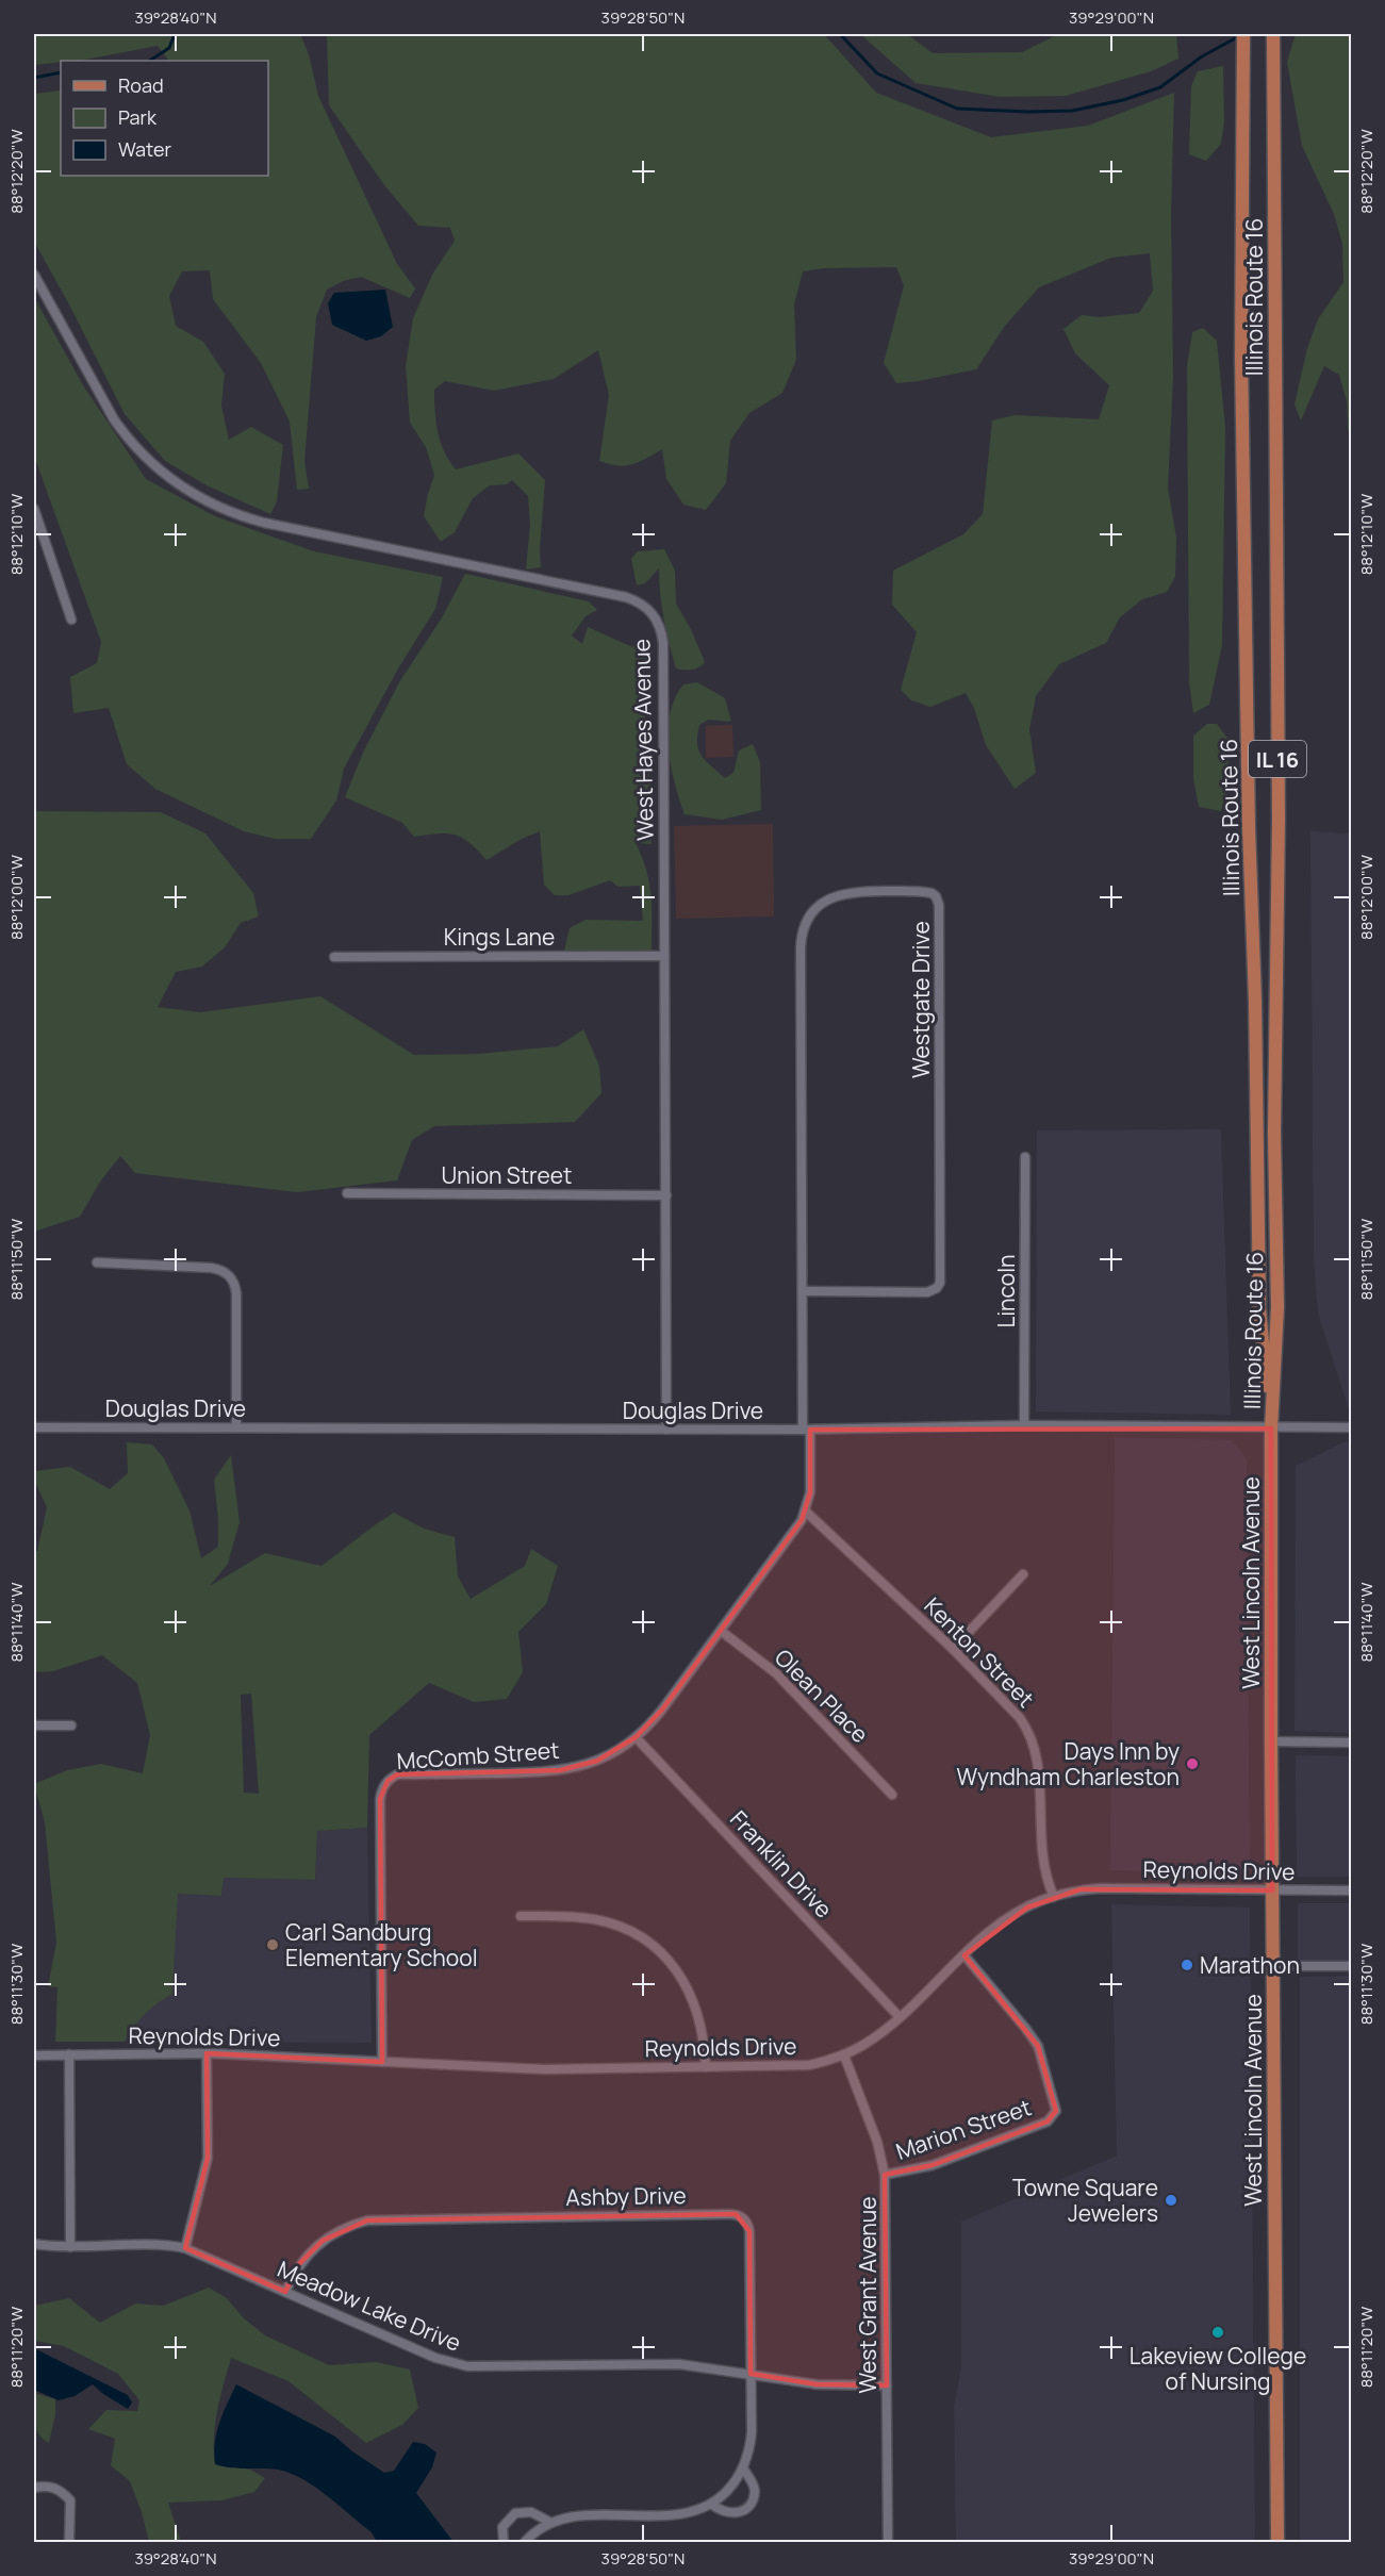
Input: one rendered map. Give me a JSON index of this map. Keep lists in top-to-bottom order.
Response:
{
  "streets": {
    "main road": ["Illinois Route 16", "IL 16", "West Lincoln Avenue"],
    "street": [
      "West Hayes Avenue",
      "Kings Lane",
      "Westgate Drive",
      "Union Street",
      "Lincoln",
      "Douglas Drive",
      "Kenton Street",
      "Olean Place",
      "McComb Street",
      "Franklin Drive",
      "Reynolds Drive",
      "Marion Street",
      "Ashby Drive",
      "West Grant Avenue",
      "Meadow Lake Drive"
    ]
  },
  "crossings": [
    ["Illinois Route 16", "Douglas Drive"],
    ["Illinois Route 16", "West Lincoln Avenue"],
    ["West Hayes Avenue", "Kings Lane"],
    ["West Hayes Avenue", "Union Street"],
    ["West Hayes Avenue", "Douglas Drive"],
    ["Westgate Drive", "Douglas Drive"],
    ["Westgate Drive", "McComb Street"],
    ["Lincoln", "Douglas Drive"],
    ["Douglas Drive", "West Lincoln Avenue"],
    ["Douglas Drive", "McComb Street"],
    ["West Lincoln Avenue", "Reynolds Drive"],
    ["Kenton Street", "McComb Street"],
    ["Kenton Street", "Reynolds Drive"],
    ["Olean Place", "McComb Street"],
    ["McComb Street", "Franklin Drive"],
    ["McComb Street", "Reynolds Drive"],
    ["Franklin Drive", "Reynolds Drive"],
    ["Reynolds Drive", "Marion Street"],
    ["Reynolds Drive", "West Grant Avenue"],
    ["Marion Street", "West Grant Avenue"],
    ["Ashby Drive", "Meadow Lake Drive"],
    ["West Grant Avenue", "Meadow Lake Drive"]
  ],
  "places": [
    "Days Inn by Wyndham Charleston",
    "Carl Sandburg Elementary School",
    "Marathon",
    "Towne Square Jewelers",
    "Lakeview College of Nursing"
  ],
  "legend": ["Road", "Park", "Water"],
  "coordinates": [
    "39°28'40\"N",
    "39°28'50\"N",
    "39°29'00\"N",
    "88°12'20\"W",
    "88°12'10\"W",
    "88°12'00\"W",
    "88°11'50\"W",
    "88°11'40\"W",
    "88°11'30\"W",
    "88°11'20\"W"
  ]
}
